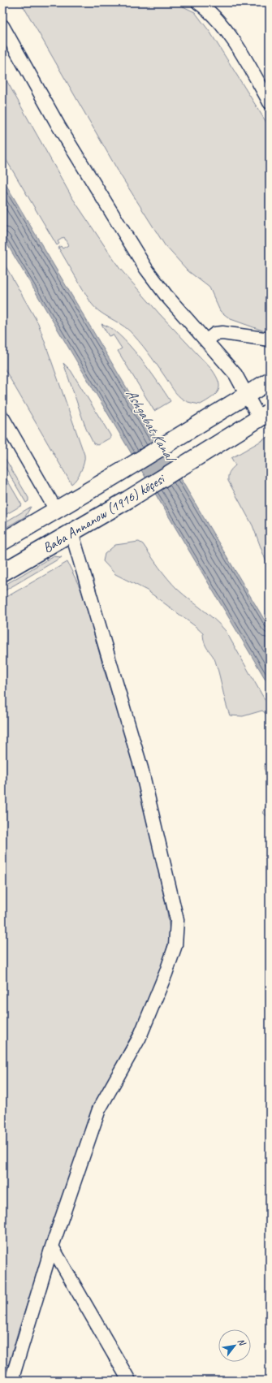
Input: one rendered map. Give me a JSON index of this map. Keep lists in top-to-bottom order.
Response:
{
  "streets": {
    "main road": ["Baba Annanow (1916) köçesi"]
  },
  "water": ["Ashgabat Kanal"],
  "north": "top right"
}
